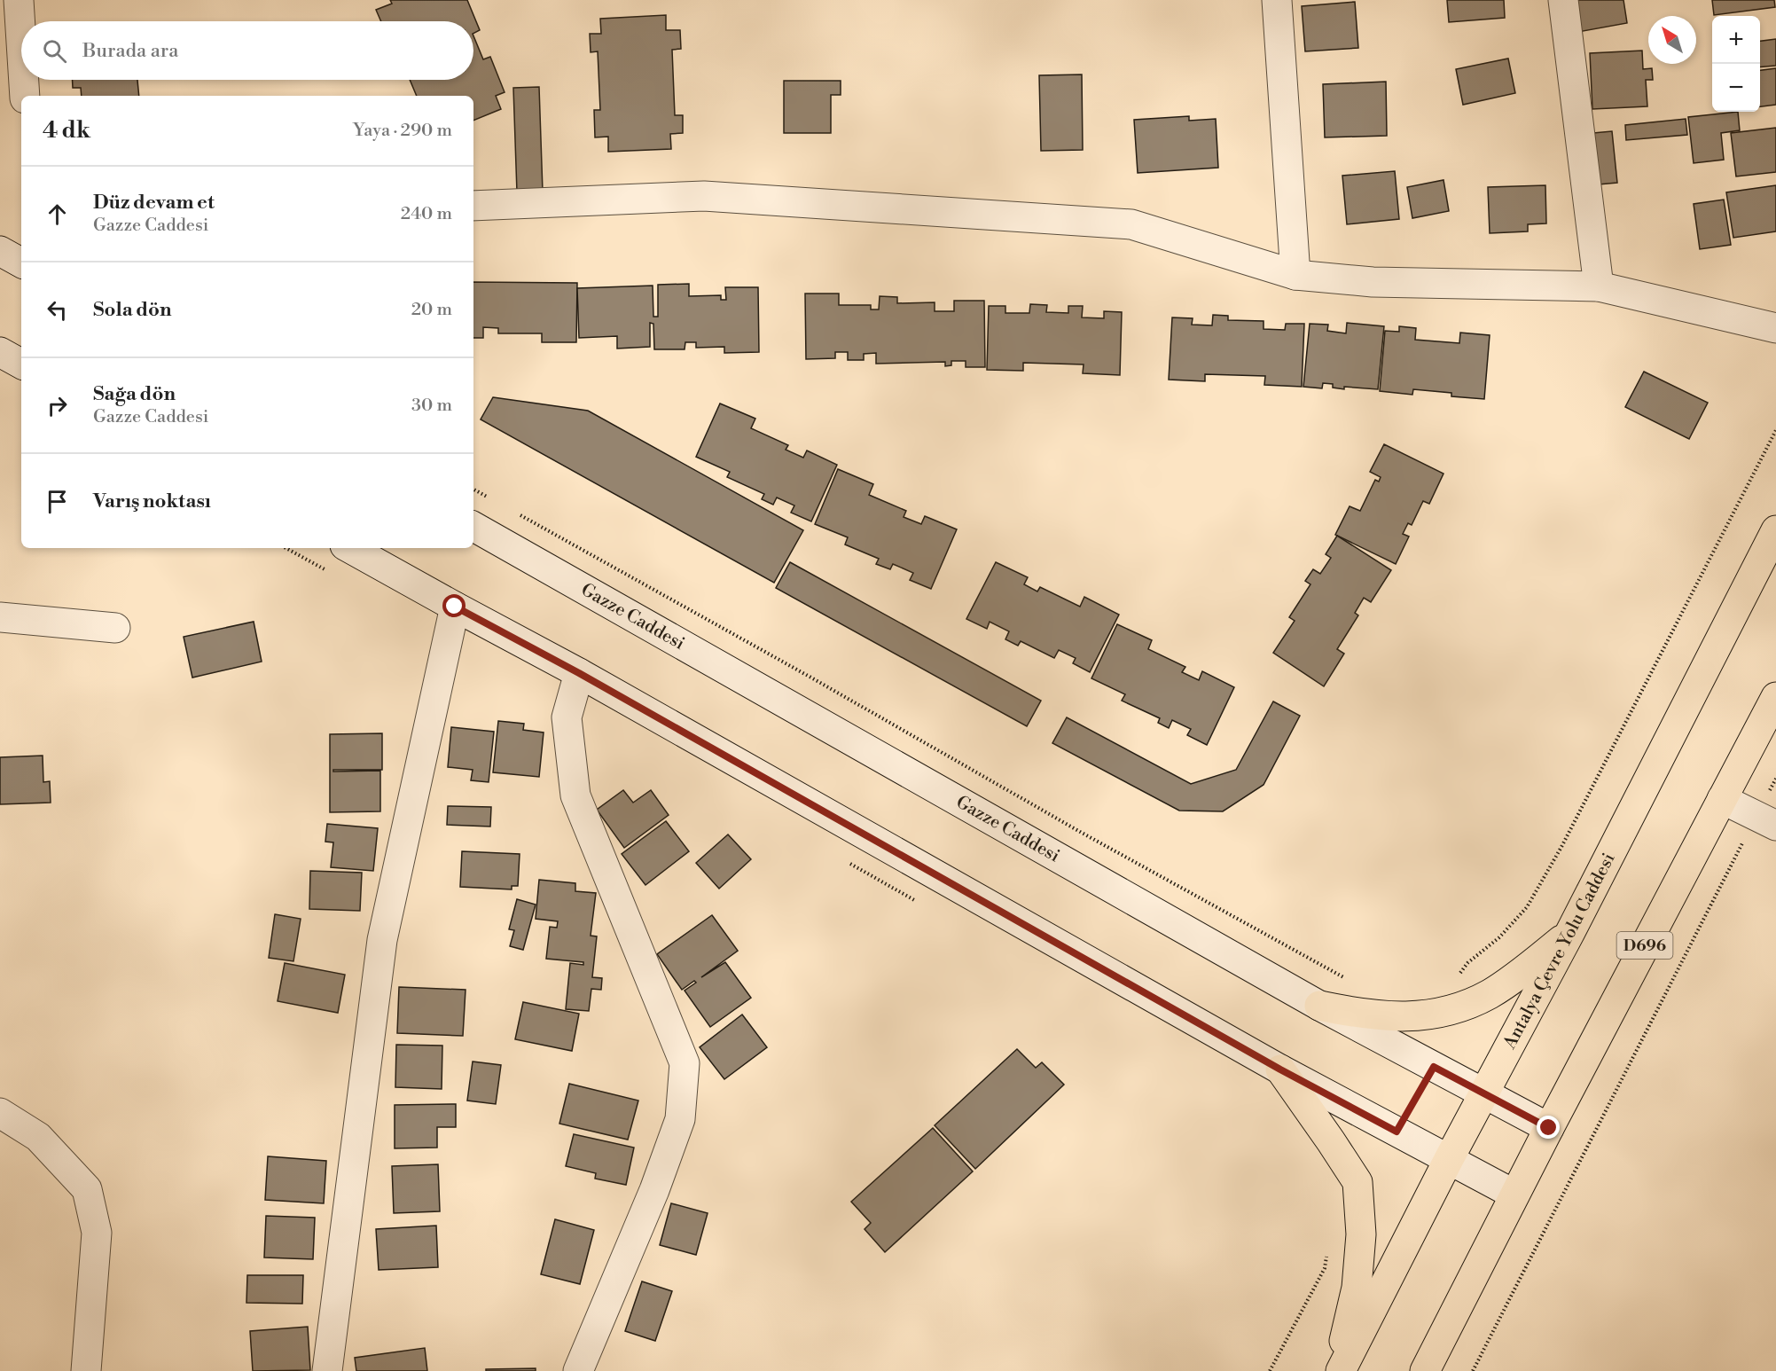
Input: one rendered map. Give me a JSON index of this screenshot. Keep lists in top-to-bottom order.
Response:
{
  "streets": {
    "highway": ["D696", "Antalya Çevre Yolu Caddesi"],
    "street": ["Gazze Caddesi"]
  },
  "crossings": [
    ["Gazze Caddesi", "D696"],
    ["Gazze Caddesi", "Antalya Çevre Yolu Caddesi"]
  ],
  "north": "top left",
  "page": {
    "map_buttons": ["+", "−"],
    "search": "Burada ara",
    "heading": ["4 dk", "Yaya · 290 m"],
    "list": [
      ["Düz devam et", "Gazze Caddesi", "240 m"],
      ["Sola dön", "20 m"],
      ["Sağa dön", "Gazze Caddesi", "30 m"],
      "Varış noktası"
    ]
  }
}
